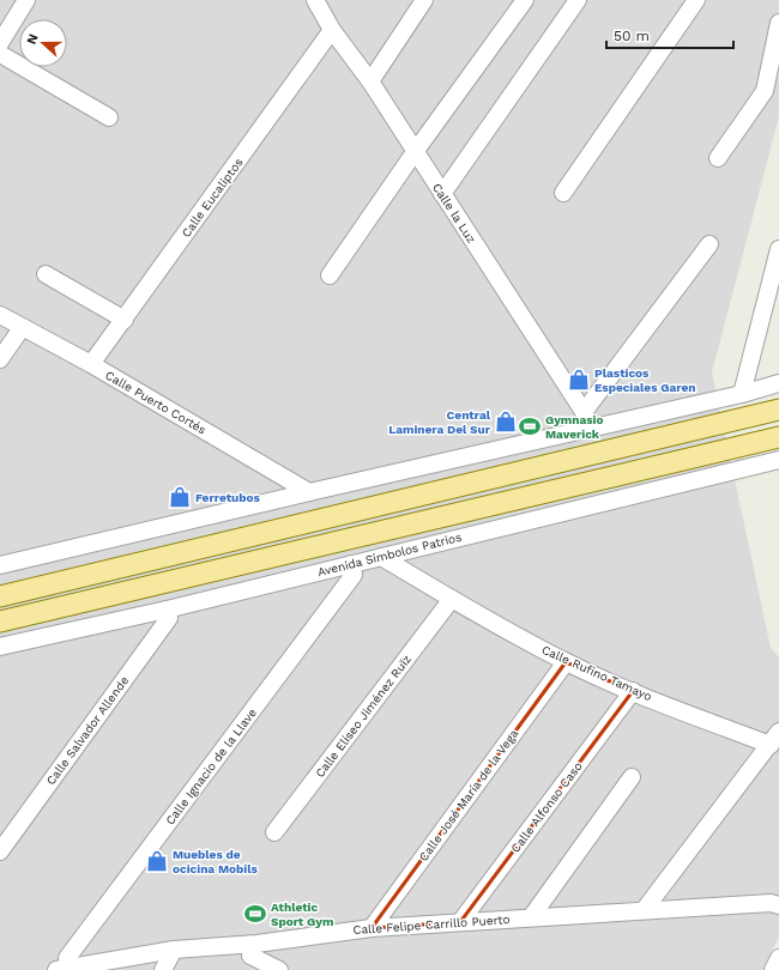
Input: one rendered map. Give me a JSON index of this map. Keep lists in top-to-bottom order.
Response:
{
  "streets": {
    "main road": ["Avenida Símbolos Patrios"],
    "street": [
      "Calle Eucaliptos",
      "Calle la Luz",
      "Calle Puerto Cortés",
      "Calle Rufino Tamayo",
      "Calle Elíseo Jiménez Ruïz",
      "Calle Salvador Allende",
      "Calle Ignacio de la Llave",
      "Calle José María de la Vega",
      "Calle Alfonso Caso",
      "Calle Felipe Carrillo Puerto"
    ]
  },
  "crossings": [
    ["Calle Eucaliptos", "Calle la Luz"],
    ["Calle Eucaliptos", "Calle Puerto Cortés"],
    ["Avenida Símbolos Patrios", "Calle Rufino Tamayo"],
    ["Avenida Símbolos Patrios", "Calle Salvador Allende"],
    ["Avenida Símbolos Patrios", "Calle Ignacio de la Llave"],
    ["Calle Rufino Tamayo", "Calle Elíseo Jiménez Ruïz"],
    ["Calle Rufino Tamayo", "Calle José María de la Vega"],
    ["Calle Rufino Tamayo", "Calle Alfonso Caso"],
    ["Calle Ignacio de la Llave", "Calle Felipe Carrillo Puerto"],
    ["Calle José María de la Vega", "Calle Felipe Carrillo Puerto"],
    ["Calle Alfonso Caso", "Calle Felipe Carrillo Puerto"]
  ],
  "places": {
    "shop": [
      "Plasticos Especiales Garen",
      "Central Laminera Del Sur",
      "Ferretubos",
      "Muebles de ocicina Mobils"
    ],
    "sports": ["Gymnasio Maverick", "Athletic Sport Gym"]
  },
  "scale_bar": "50 m",
  "north": "left"
}
